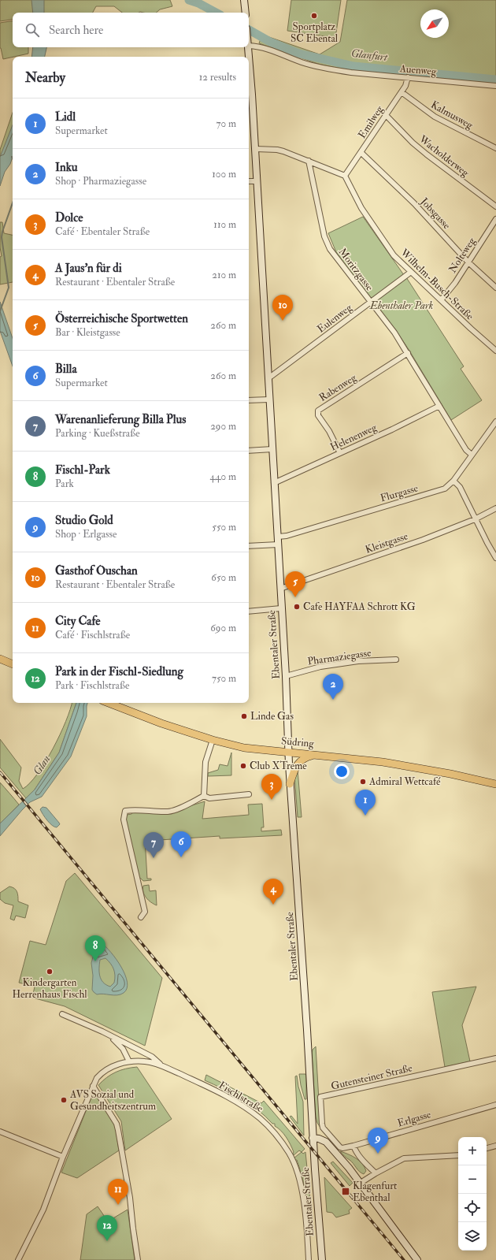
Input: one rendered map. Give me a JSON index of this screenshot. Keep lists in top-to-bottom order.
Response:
{
  "streets": {
    "main road": ["Ebentaler Straße", "Südring"],
    "street": [
      "Auenweg",
      "Kalmusweg",
      "Emilweg",
      "Wacholderweg",
      "Jobsgasse",
      "Nolteweg",
      "Moritzgasse",
      "Wilhelm-Busch-Straße",
      "Eulenweg",
      "Rabenweg",
      "Helenenweg",
      "Flurgasse",
      "Kleistgasse",
      "Pharmaziegasse",
      "Gutensteiner Straße",
      "Fischlstraße",
      "Erlgasse"
    ]
  },
  "crossings": [
    ["Auenweg", "Emilweg"],
    ["Auenweg", "Ebentaler Straße"],
    ["Kalmusweg", "Emilweg"],
    ["Emilweg", "Wacholderweg"],
    ["Emilweg", "Jobsgasse"],
    ["Emilweg", "Wilhelm-Busch-Straße"],
    ["Jobsgasse", "Nolteweg"],
    ["Nolteweg", "Wilhelm-Busch-Straße"],
    ["Moritzgasse", "Eulenweg"],
    ["Moritzgasse", "Rabenweg"],
    ["Moritzgasse", "Helenenweg"],
    ["Moritzgasse", "Flurgasse"],
    ["Wilhelm-Busch-Straße", "Eulenweg"],
    ["Eulenweg", "Ebentaler Straße"],
    ["Rabenweg", "Helenenweg"],
    ["Helenenweg", "Ebentaler Straße"],
    ["Flurgasse", "Ebentaler Straße"],
    ["Kleistgasse", "Ebentaler Straße"],
    ["Ebentaler Straße", "Pharmaziegasse"],
    ["Ebentaler Straße", "Südring"],
    ["Gutensteiner Straße", "Erlgasse"]
  ],
  "water": ["Glanfurt", "Glan"],
  "parks": ["Ebenthaler Park"],
  "places": {
    "other": [
      "Sportplatz SC Ebental",
      "Cafe HAYFAA Schrott KG",
      "Linde Gas",
      "Club XTreme",
      "Admiral Wettcafé",
      "Kindergarten Herrenhaus Fischl",
      "AVS Sozial und Gesundheitszentrum"
    ],
    "transit": ["Klagenfurt Ebenthal"]
  },
  "north": "bottom left",
  "page": {
    "search": "Search here",
    "heading": ["Nearby", "12 results"],
    "list": [
      {
        "mark": "1",
        "name": "Lidl",
        "note": "Supermarket",
        "value": "70 m"
      },
      {
        "mark": "2",
        "name": "Inku",
        "note": "Shop · Pharmaziegasse",
        "value": "100 m"
      },
      {
        "mark": "3",
        "name": "Dolce",
        "note": "Café · Ebentaler Straße",
        "value": "110 m"
      },
      {
        "mark": "4",
        "name": "A Jaus'n für di",
        "note": "Restaurant · Ebentaler Straße",
        "value": "210 m"
      },
      {
        "mark": "5",
        "name": "Österreichische Sportwetten",
        "note": "Bar · Kleistgasse",
        "value": "260 m"
      },
      {
        "mark": "6",
        "name": "Billa",
        "note": "Supermarket",
        "value": "260 m"
      },
      {
        "mark": "7",
        "name": "Warenanlieferung Billa Plus",
        "note": "Parking · Kueßstraße",
        "value": "290 m"
      },
      {
        "mark": "8",
        "name": "Fischl-Park",
        "note": "Park",
        "value": "440 m"
      },
      {
        "mark": "9",
        "name": "Studio Gold",
        "note": "Shop · Erlgasse",
        "value": "550 m"
      },
      {
        "mark": "10",
        "name": "Gasthof Ouschan",
        "note": "Restaurant · Ebentaler Straße",
        "value": "650 m"
      },
      {
        "mark": "11",
        "name": "City Cafe",
        "note": "Café · Fischlstraße",
        "value": "690 m"
      },
      {
        "mark": "12",
        "name": "Park in der Fischl-Siedlung",
        "note": "Park · Fischlstraße",
        "value": "750 m"
      }
    ],
    "pins": [
      "10",
      "5",
      "2",
      "3",
      "1",
      "6",
      "7",
      "4",
      "8",
      "9",
      "11",
      "12"
    ],
    "map_buttons": ["+", "−"]
  }
}
